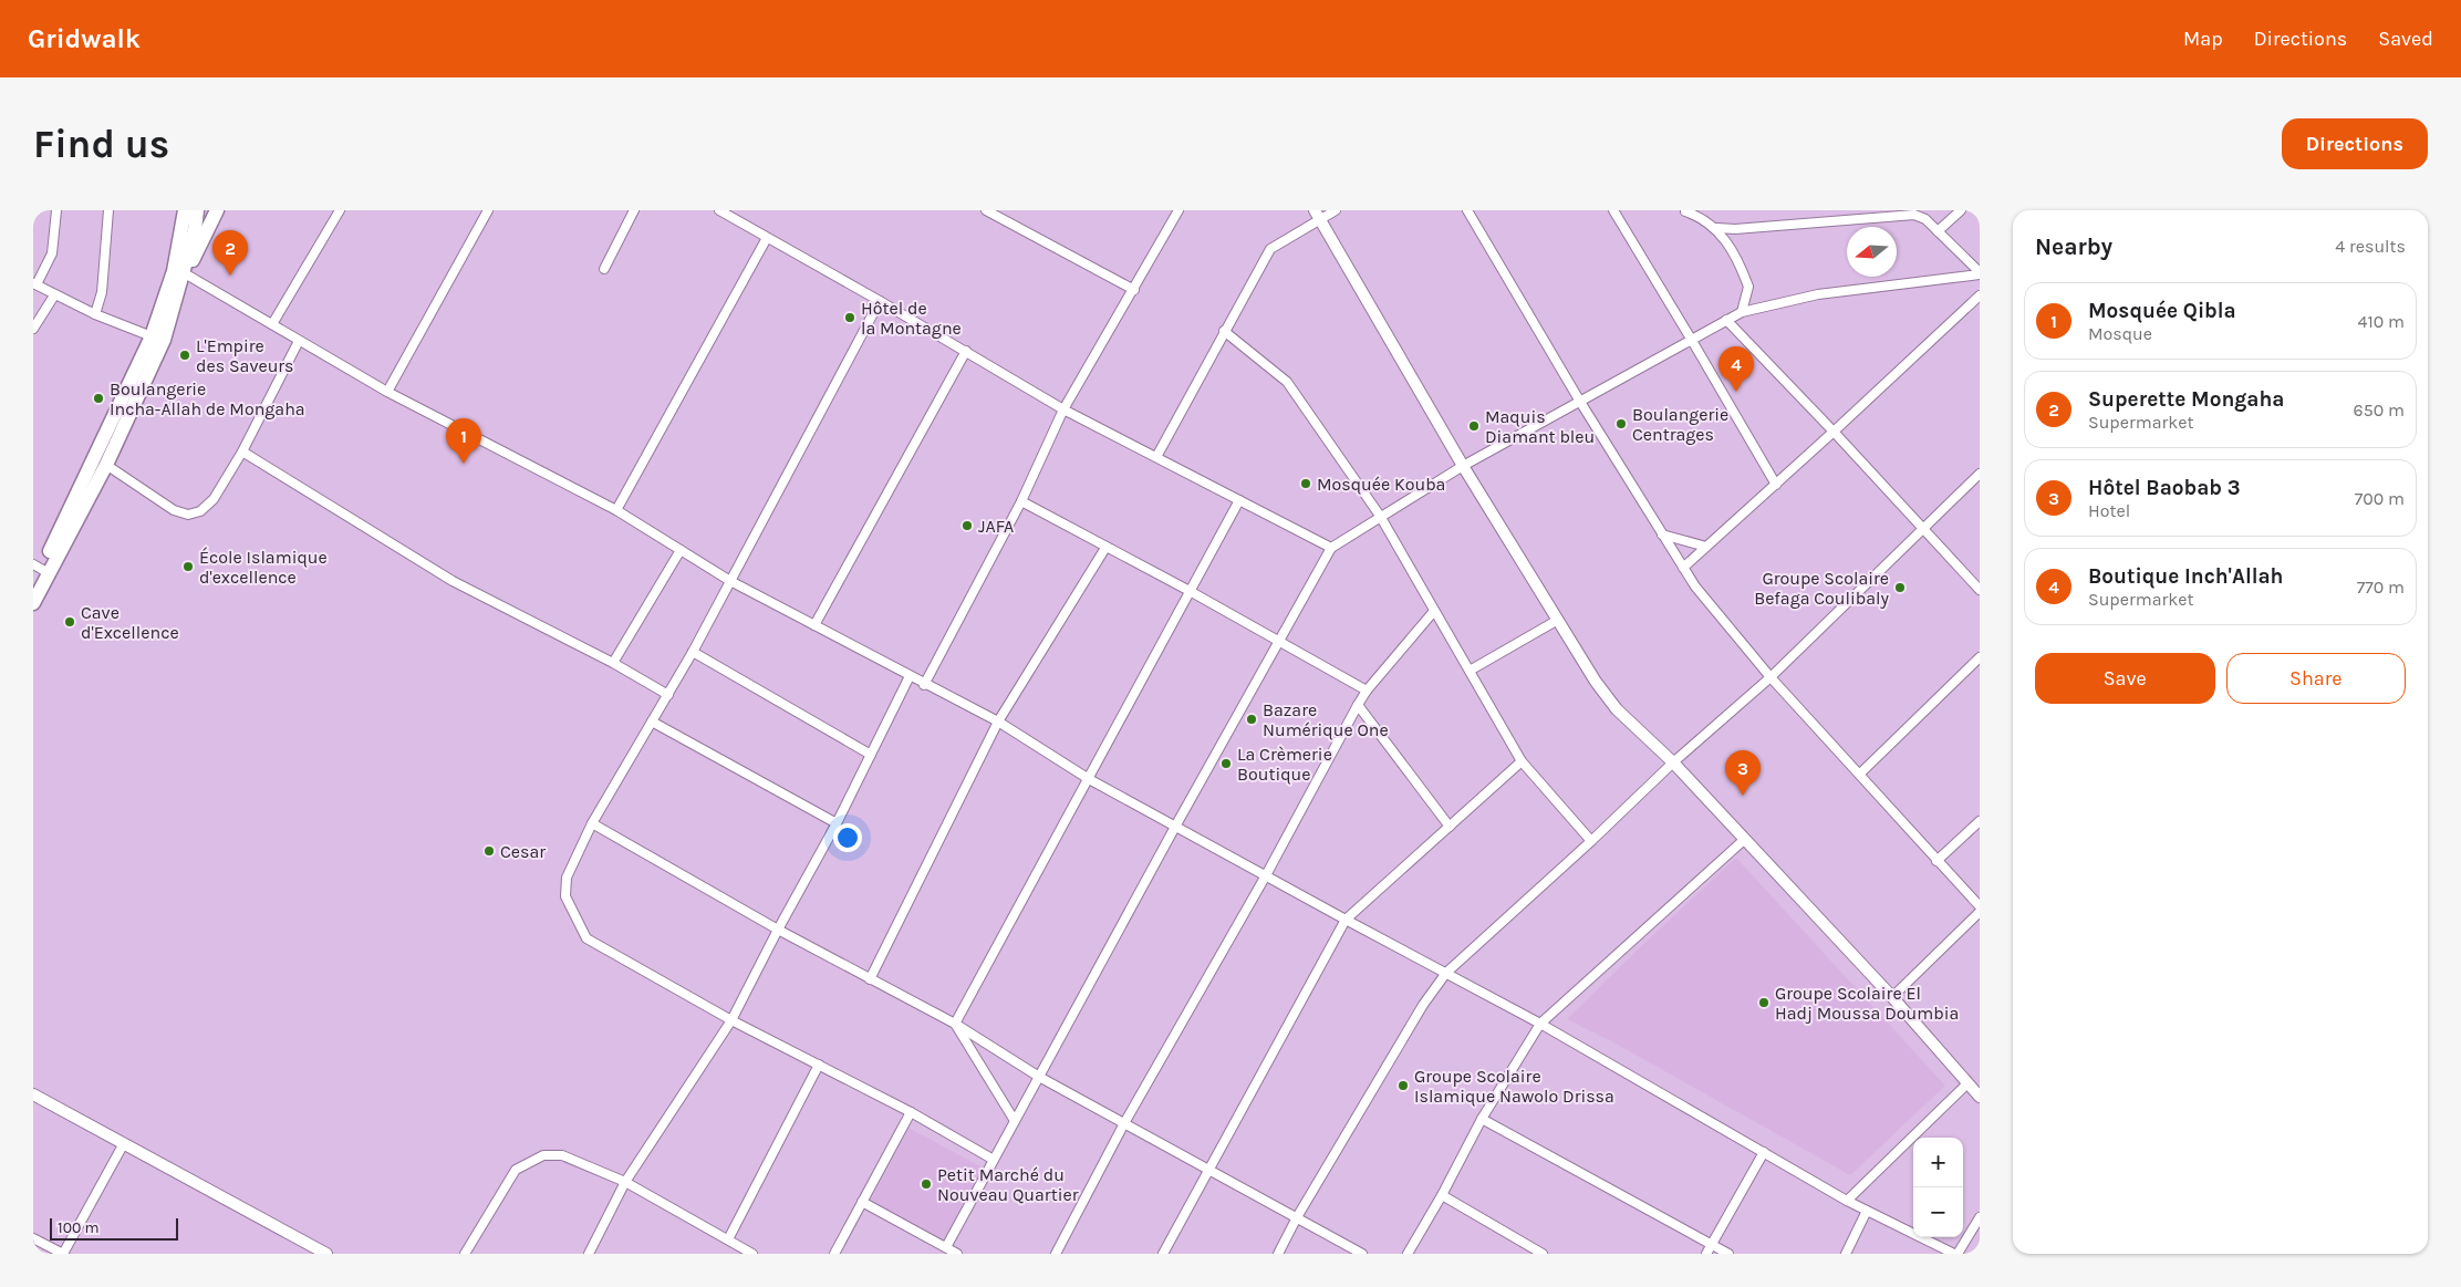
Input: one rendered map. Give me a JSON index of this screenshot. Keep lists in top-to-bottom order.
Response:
{
  "places": [
    "Hôtel de la Montagne",
    "L'Empire des Saveurs",
    "Boulangerie Incha-Allah de Mongaha",
    "Boulangerie Centrages",
    "Maquis Diamant bleu",
    "Mosquée Kouba",
    "JAFA",
    "École Islamique d'excellence",
    "Groupe Scolaire Befaga Coulibaly",
    "Cave d'Excellence",
    "Bazare Numérique One",
    "La Crèmerie Boutique",
    "Cesar",
    "Groupe Scolaire El Hadj Moussa Doumbia",
    "Groupe Scolaire Islamique Nawolo Drissa",
    "Petit Marché du Nouveau Quartier"
  ],
  "scale_bar": "100 m",
  "north": "left",
  "page": {
    "header": "Gridwalk",
    "nav": ["Map", "Directions", "Saved"],
    "buttons": [
      "Directions",
      ["Save", "Share"]
    ],
    "title": "Find us",
    "heading": ["Nearby", "4 results"],
    "pins": [
      "2",
      "4",
      "1",
      "3"
    ],
    "list": [
      {
        "mark": "1",
        "name": "Mosquée Qibla",
        "note": "Mosque",
        "value": "410 m"
      },
      {
        "mark": "2",
        "name": "Superette Mongaha",
        "note": "Supermarket",
        "value": "650 m"
      },
      {
        "mark": "3",
        "name": "Hôtel Baobab 3",
        "note": "Hotel",
        "value": "700 m"
      },
      {
        "mark": "4",
        "name": "Boutique Inch'Allah",
        "note": "Supermarket",
        "value": "770 m"
      }
    ],
    "map_buttons": ["+", "−"],
    "scale": "100 m"
  }
}
